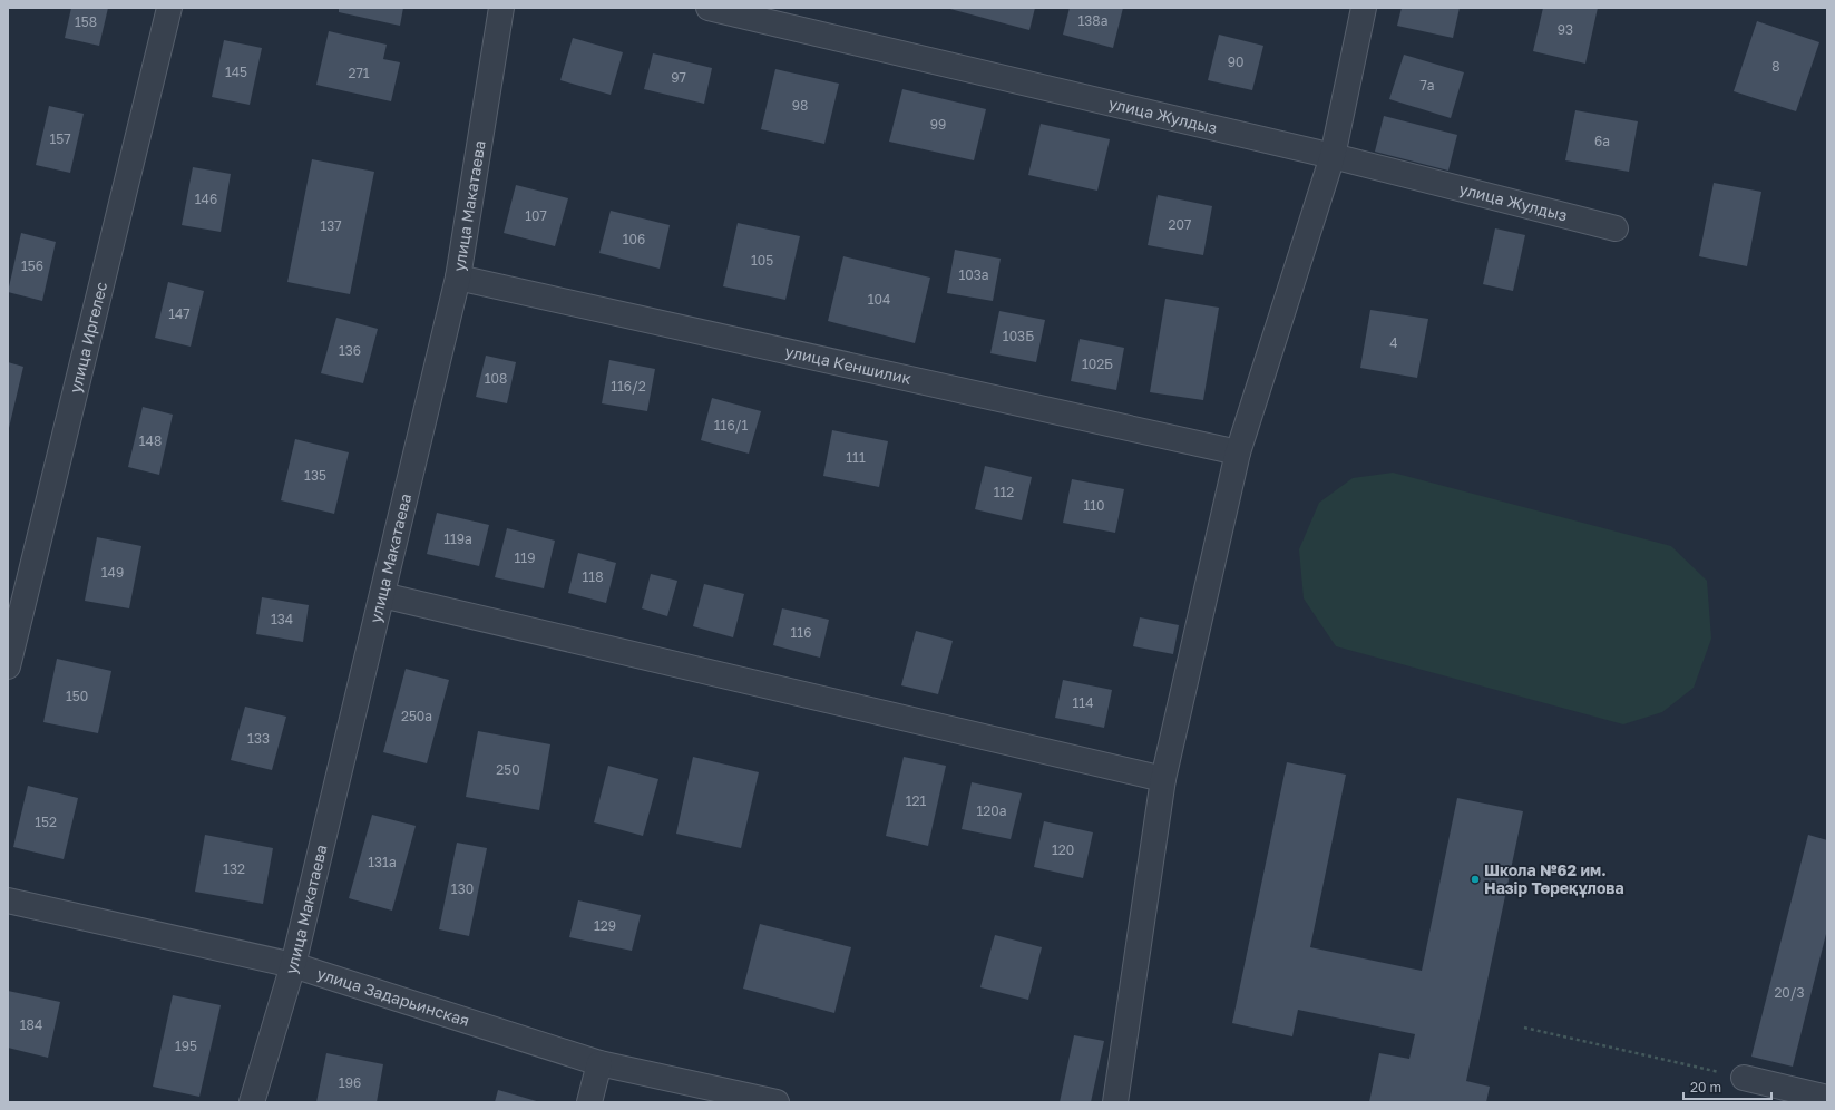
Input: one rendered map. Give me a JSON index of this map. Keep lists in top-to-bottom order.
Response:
{
  "streets": {
    "street": [
      "улица Жулдыз",
      "улица Макатаева",
      "улица Иргелес",
      "улица Кеншилик",
      "улица Задарьинская"
    ]
  },
  "crossings": [
    ["улица Макатаева", "улица Кеншилик"],
    ["улица Макатаева", "улица Задарьинская"]
  ],
  "places": ["Школа №62 им. Назір Төреқұлова"],
  "house_numbers": [
    "138а",
    "158",
    "93",
    "90",
    "8",
    "145",
    "271",
    "97",
    "7а",
    "98",
    "99",
    "157",
    "6а",
    "146",
    "107",
    "207",
    "137",
    "106",
    "105",
    "156",
    "103а",
    "104",
    "147",
    "103Б",
    "4",
    "136",
    "102Б",
    "108",
    "116/2",
    "116/1",
    "148",
    "111",
    "135",
    "112",
    "110",
    "119а",
    "119",
    "149",
    "118",
    "134",
    "116",
    "150",
    "114",
    "250а",
    "133",
    "250",
    "121",
    "120а",
    "152",
    "120",
    "131а",
    "132",
    "130",
    "129",
    "20/3",
    "184",
    "195",
    "196"
  ],
  "scale_bar": "20 m"
}
